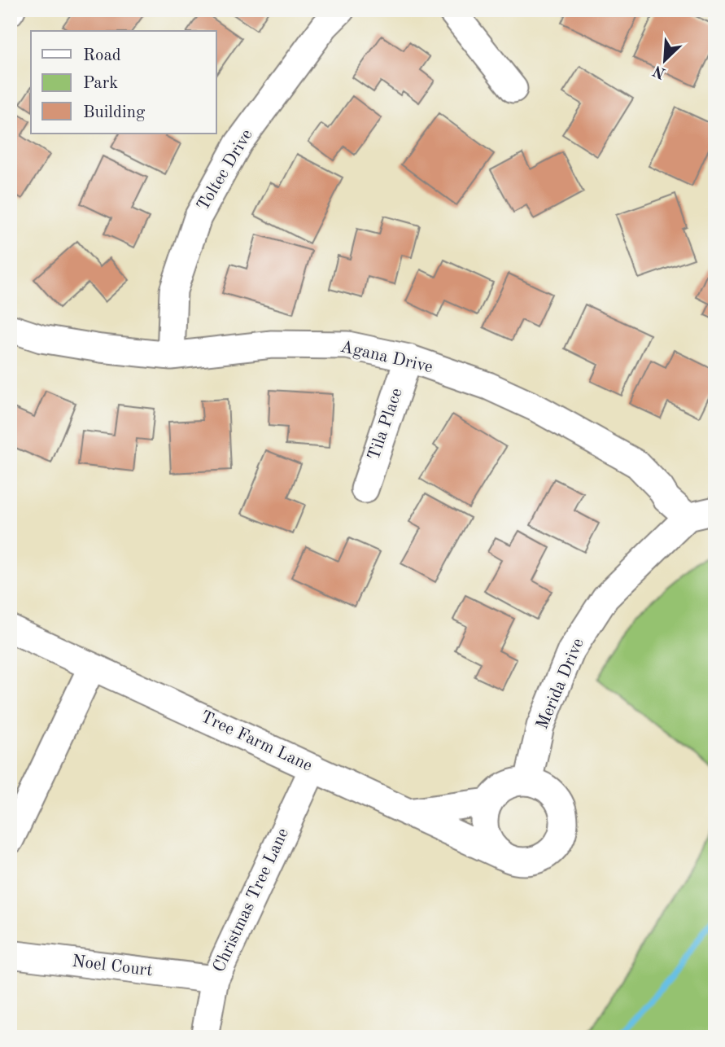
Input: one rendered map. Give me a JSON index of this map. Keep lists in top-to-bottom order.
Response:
{
  "streets": {
    "street": [
      "Toltec Drive",
      "Agana Drive",
      "Tila Place",
      "Merida Drive",
      "Tree Farm Lane",
      "Christmas Tree Lane",
      "Noel Court"
    ]
  },
  "crossings": [
    ["Toltec Drive", "Agana Drive"],
    ["Agana Drive", "Tila Place"],
    ["Agana Drive", "Merida Drive"],
    ["Merida Drive", "Tree Farm Lane"],
    ["Tree Farm Lane", "Christmas Tree Lane"],
    ["Christmas Tree Lane", "Noel Court"]
  ],
  "legend": ["Road", "Park", "Building"],
  "north": "bottom left"
}
